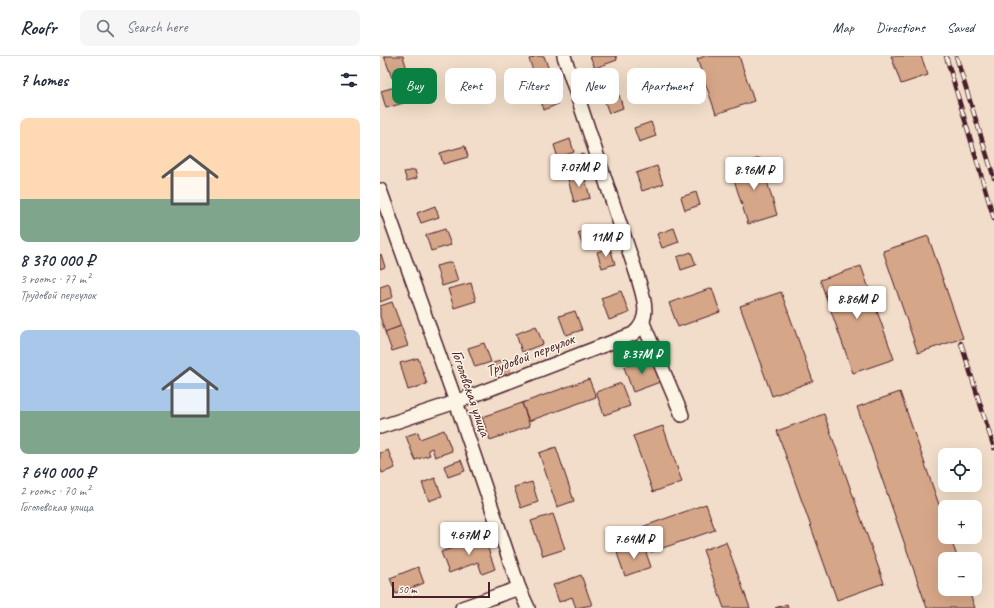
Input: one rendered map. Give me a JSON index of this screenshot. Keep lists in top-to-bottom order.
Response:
{
  "streets": {
    "street": ["Трудовой переулок", "Гоголевская улица"]
  },
  "crossings": [
    ["Трудовой переулок", "Гоголевская улица"]
  ],
  "scale_bar": "50 m",
  "page": {
    "header": "Roofr",
    "search": "Search here",
    "nav": ["Map", "Directions", "Saved"],
    "heading": "7 homes",
    "chip": [
      "Buy",
      "Rent",
      "Filters",
      "New",
      "Apartment"
    ],
    "list": [
      {
        "name": "8 370 000 ₽",
        "note": "3 rooms · 77 m² · Трудовой переулок"
      },
      {
        "name": "7 640 000 ₽",
        "note": "2 rooms · 70 m² · Гоголевская улица"
      }
    ],
    "price": [
      "7.07M ₽",
      "8.96M ₽",
      "11M ₽",
      "8.86M ₽",
      "8.37M ₽",
      "4.67M ₽",
      "7.64M ₽"
    ],
    "map_buttons": ["+", "−"],
    "scale": "50 m"
  }
}
